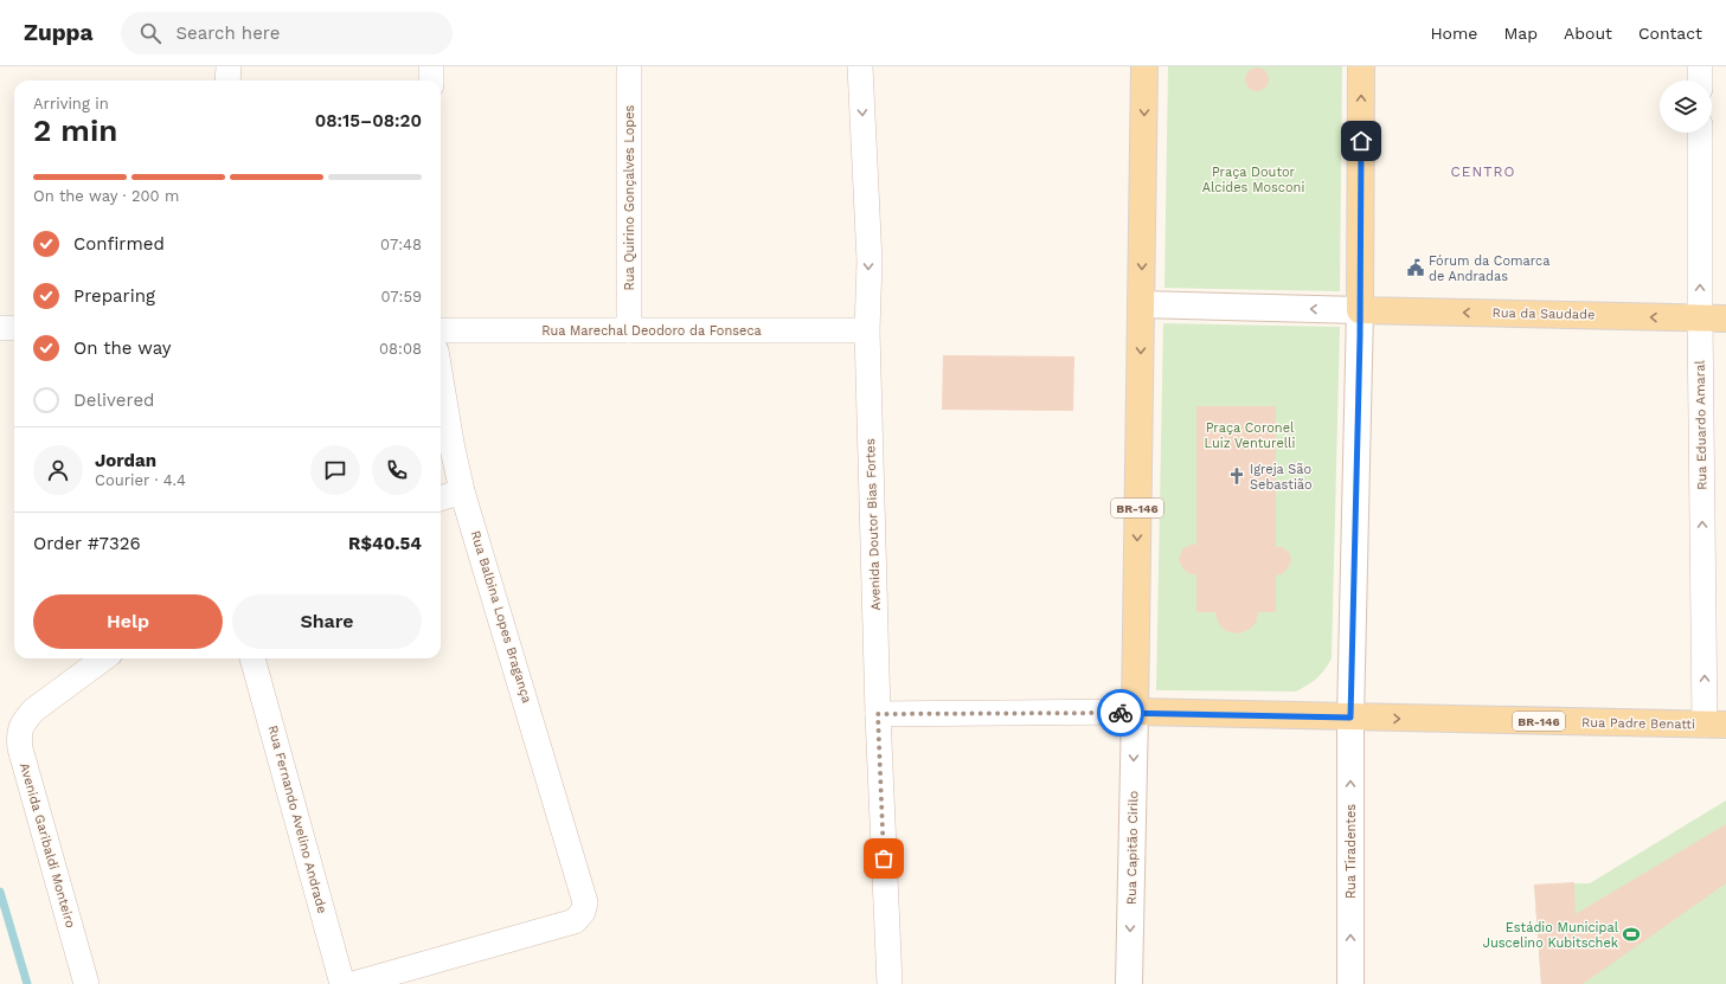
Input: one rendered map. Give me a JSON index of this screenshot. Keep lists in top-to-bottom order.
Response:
{
  "streets": {
    "main road": [
      "Rua da Saudade",
      "BR-146",
      "Rua Padre Benatti",
      "Rua Capitão Cirilo",
      "Rua Tiradentes"
    ],
    "street": [
      "Rua Quirino Gonçalves Lopes",
      "Rua Marechal Deodoro da Fonseca",
      "Rua Eduardo Amaral",
      "Avenida Doutor Bias Fortes",
      "Rua Balbina Lopes Bragança",
      "Rua Fernando Avelino Andrade",
      "Avenida Garibaldi Monteiro"
    ]
  },
  "crossings": [
    ["Rua Quirino Gonçalves Lopes", "Rua Marechal Deodoro da Fonseca"],
    ["Rua da Saudade", "Rua Eduardo Amaral"],
    ["Rua Marechal Deodoro da Fonseca", "Avenida Doutor Bias Fortes"],
    ["Rua Eduardo Amaral", "Rua Padre Benatti"],
    ["BR-146", "Rua Padre Benatti"],
    ["BR-146", "Rua Capitão Cirilo"],
    ["BR-146", "Rua Tiradentes"],
    ["Rua Padre Benatti", "Rua Tiradentes"]
  ],
  "one_way": [
    "Rua da Saudade",
    "Rua Eduardo Amaral",
    "Rua Padre Benatti",
    "Rua Capitão Cirilo",
    "Rua Tiradentes"
  ],
  "districts": ["CENTRO"],
  "parks": ["Praça Doutor Alcides Mosconi", "Praça Coronel Luiz Venturelli"],
  "places": {
    "public building": ["Fórum da Comarca de Andradas"],
    "church": ["Igreja São Sebastião"],
    "sports": ["Estádio Municipal Juscelino Kubitschek"]
  },
  "page": {
    "header": "Zuppa",
    "search": "Search here",
    "nav": [
      "Home",
      "Map",
      "About",
      "Contact"
    ],
    "heading": ["2 min", "Arriving in", "08:15–08:20"],
    "panel": [
      "Jordan",
      "Courier · 4.4",
      "Order #7326",
      "R$40.54"
    ],
    "bar": "On the way · 200 m",
    "list": [
      ["Confirmed", "07:48"],
      ["Preparing", "07:59"],
      ["On the way", "08:08"],
      "Delivered"
    ],
    "buttons": ["Help", "Share"]
  }
}
